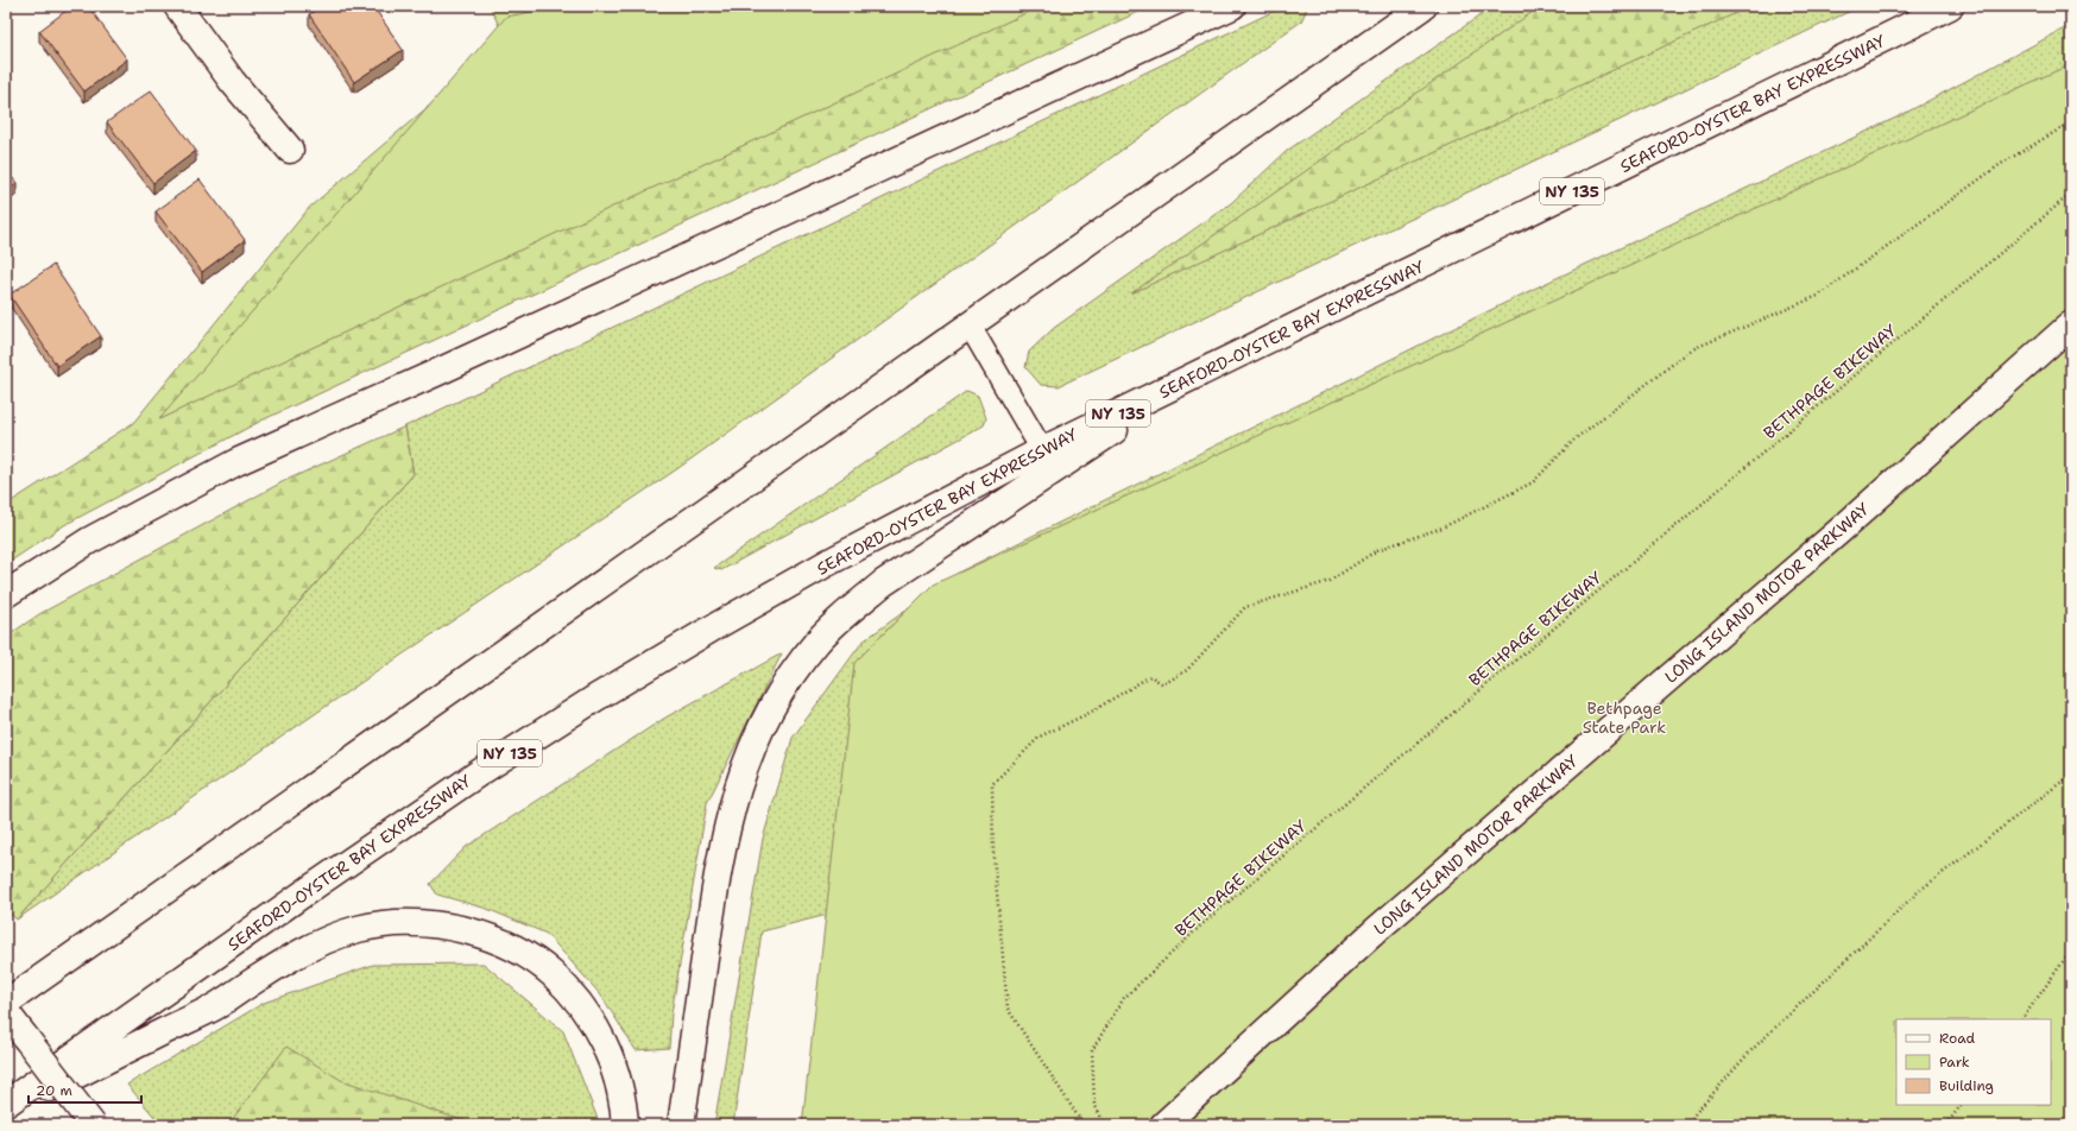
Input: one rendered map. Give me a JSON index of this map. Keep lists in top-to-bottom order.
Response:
{
  "streets": {
    "main road": ["SEAFORD-OYSTER BAY EXPRESSWAY", "NY 135", "LONG ISLAND MOTOR PARKWAY"],
    "path": ["BETHPAGE BIKEWAY"]
  },
  "parks": ["Bethpage State Park"],
  "legend": ["Road", "Park", "Building"],
  "scale_bar": "20 m"
}
